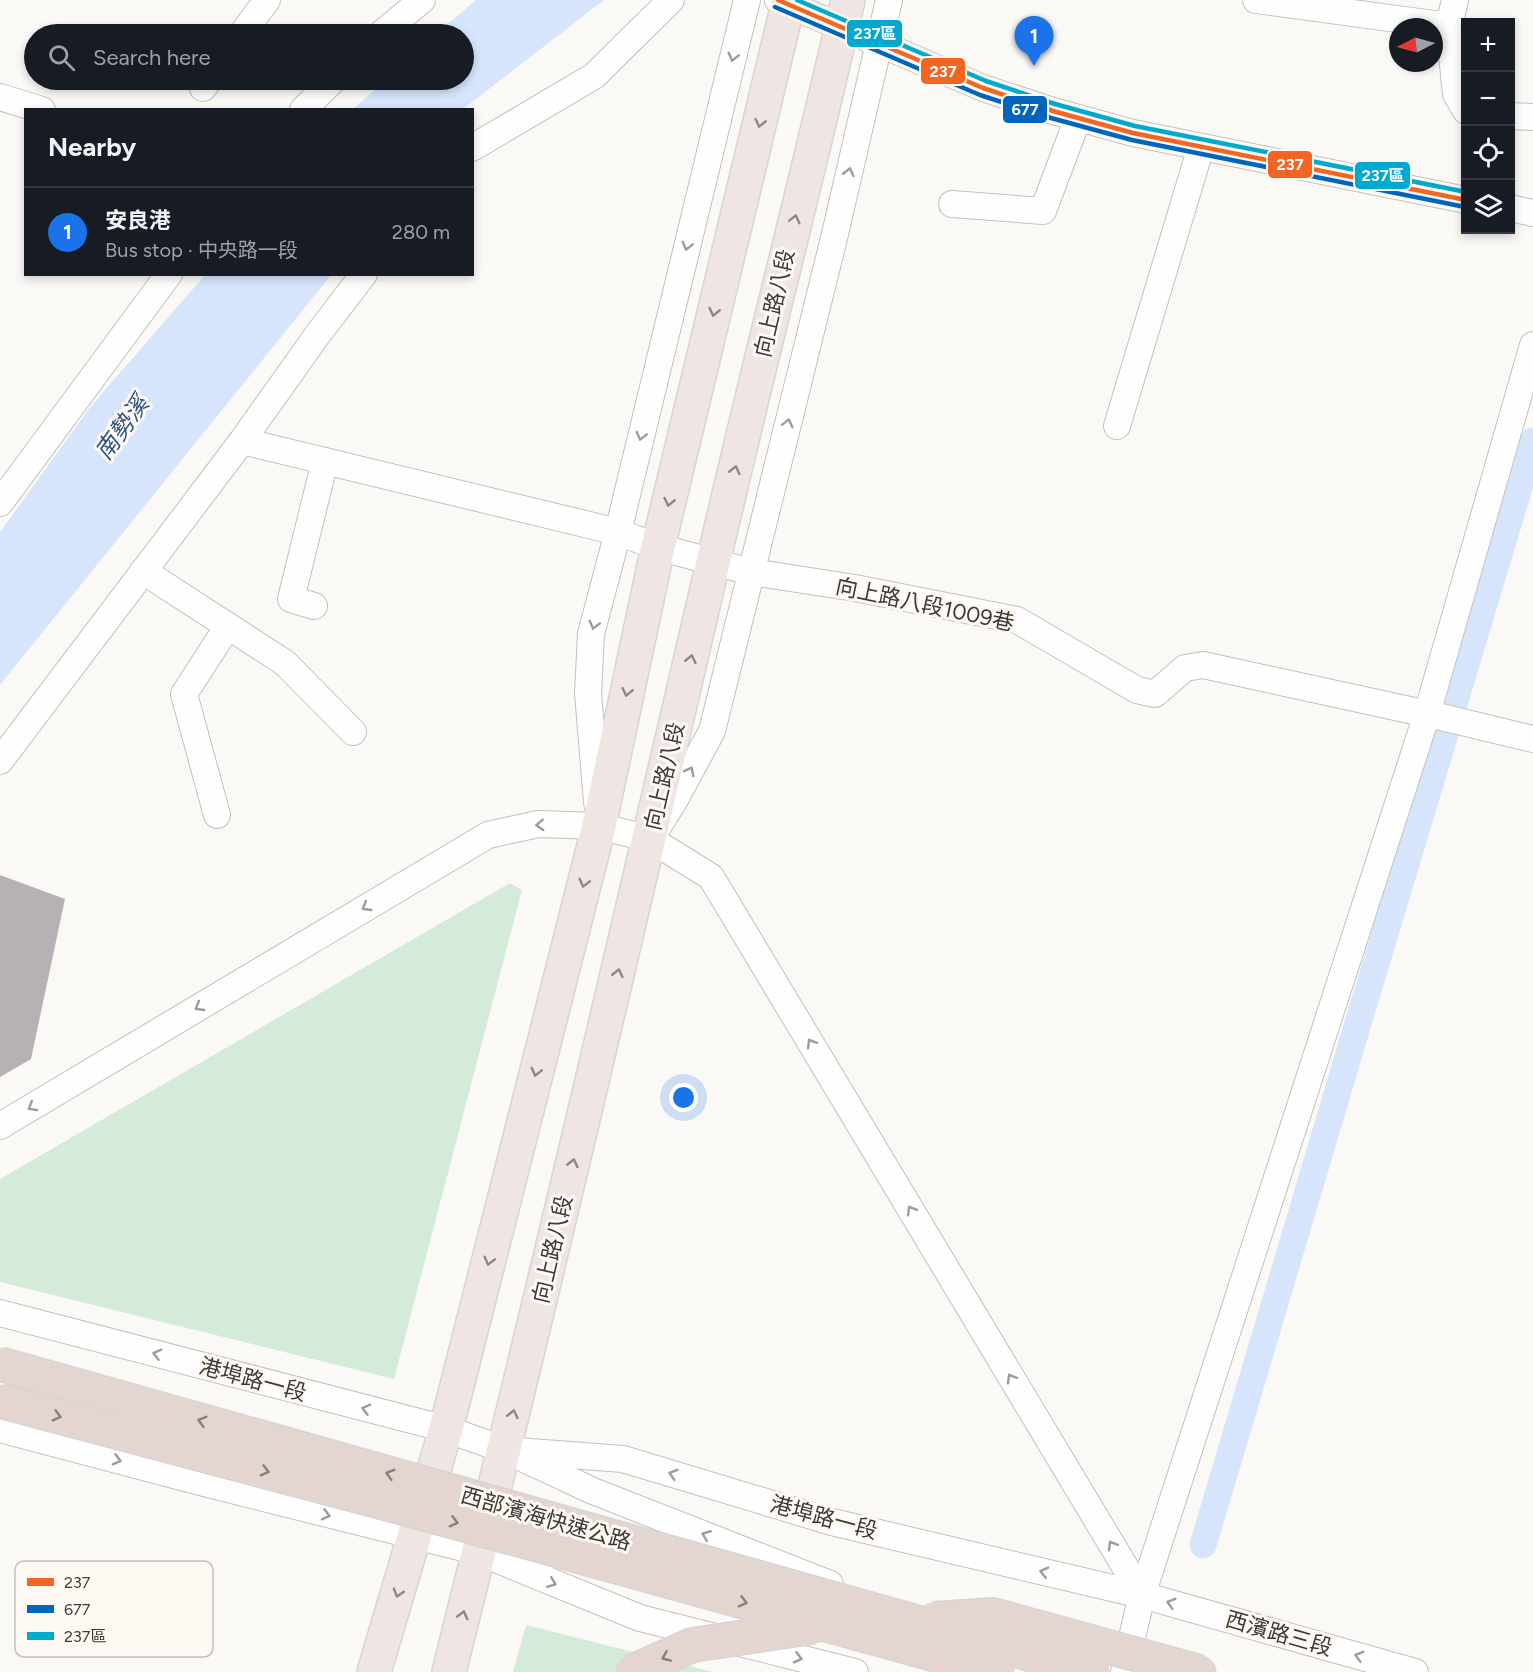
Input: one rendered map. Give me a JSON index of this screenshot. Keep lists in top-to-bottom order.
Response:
{
  "streets": {
    "highway": ["西部濱海快速公路"],
    "main road": ["向上路八段"],
    "street": ["向上路八段1009巷", "港埠路一段", "西濱路三段"]
  },
  "crossings": [
    ["向上路八段", "港埠路一段"],
    ["港埠路一段", "西濱路三段"]
  ],
  "one_way": ["西濱路三段"],
  "water": ["南勢溪"],
  "lines": ["transit line 237", "transit line 237區", "transit line 677"],
  "legend": ["237", "677", "237區"],
  "north": "left",
  "page": {
    "pins": "1",
    "map_buttons": ["+", "−"],
    "search": "Search here",
    "heading": "Nearby",
    "list": [
      {
        "mark": "1",
        "name": "安良港",
        "note": "Bus stop · 中央路一段",
        "value": "280 m"
      }
    ]
  }
}
